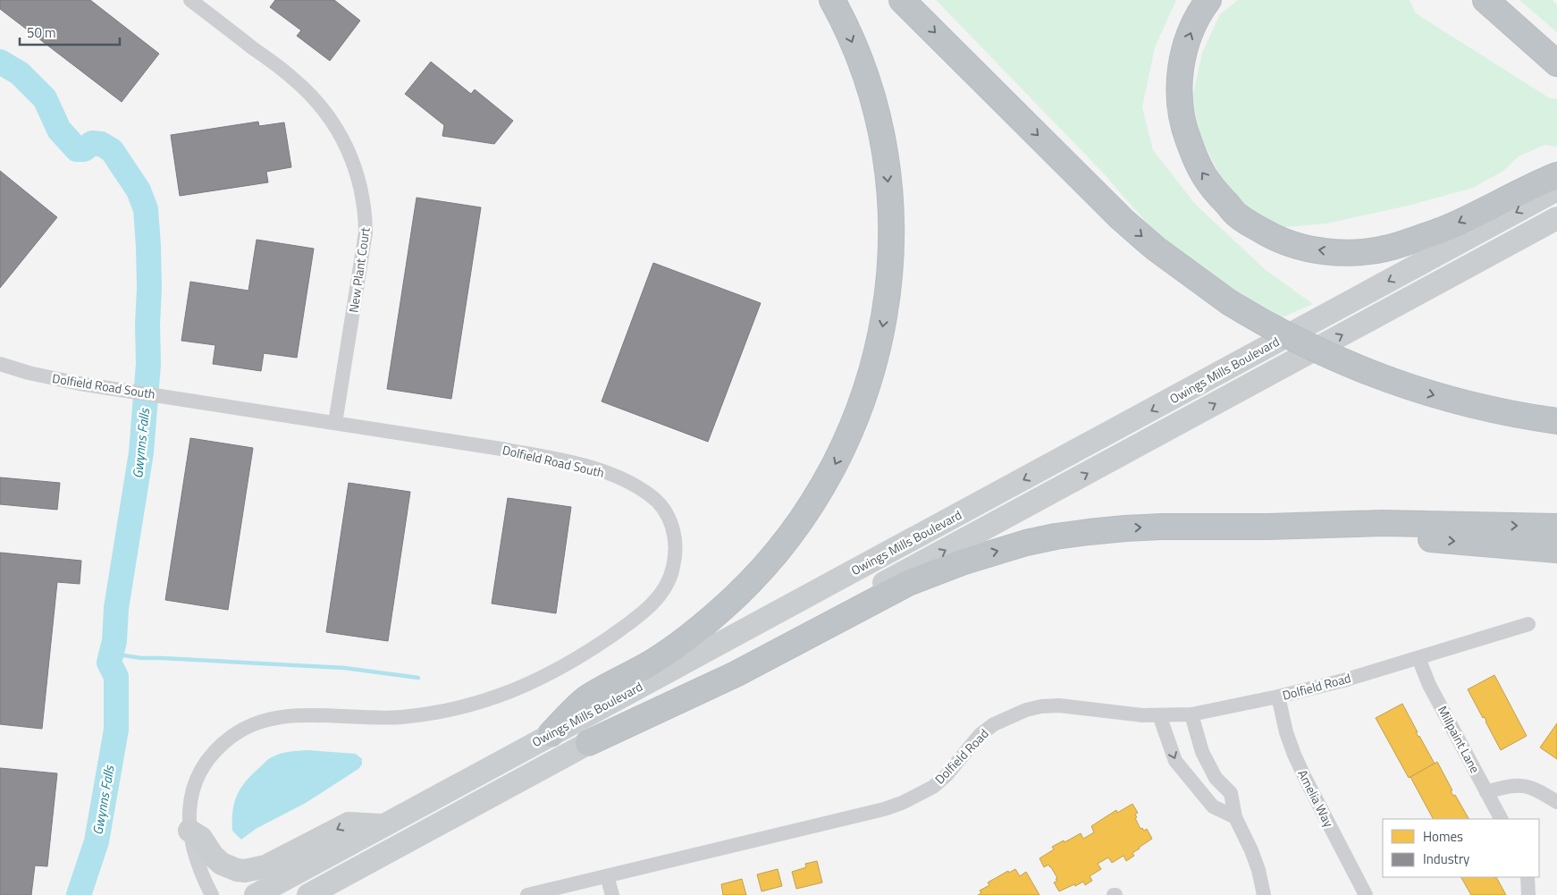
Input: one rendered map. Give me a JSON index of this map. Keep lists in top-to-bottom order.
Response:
{
  "streets": {
    "main road": ["Owings Mills Boulevard"],
    "street": [
      "New Plant Court",
      "Dolfield Road South",
      "Dolfield Road",
      "Millpaint Lane",
      "Amelia Way"
    ]
  },
  "crossings": [
    ["New Plant Court", "Dolfield Road South"],
    ["Dolfield Road", "Millpaint Lane"],
    ["Dolfield Road", "Amelia Way"]
  ],
  "water": ["Gwynns Falls"],
  "legend": ["Homes", "Industry"],
  "scale_bar": "50 m"
}
